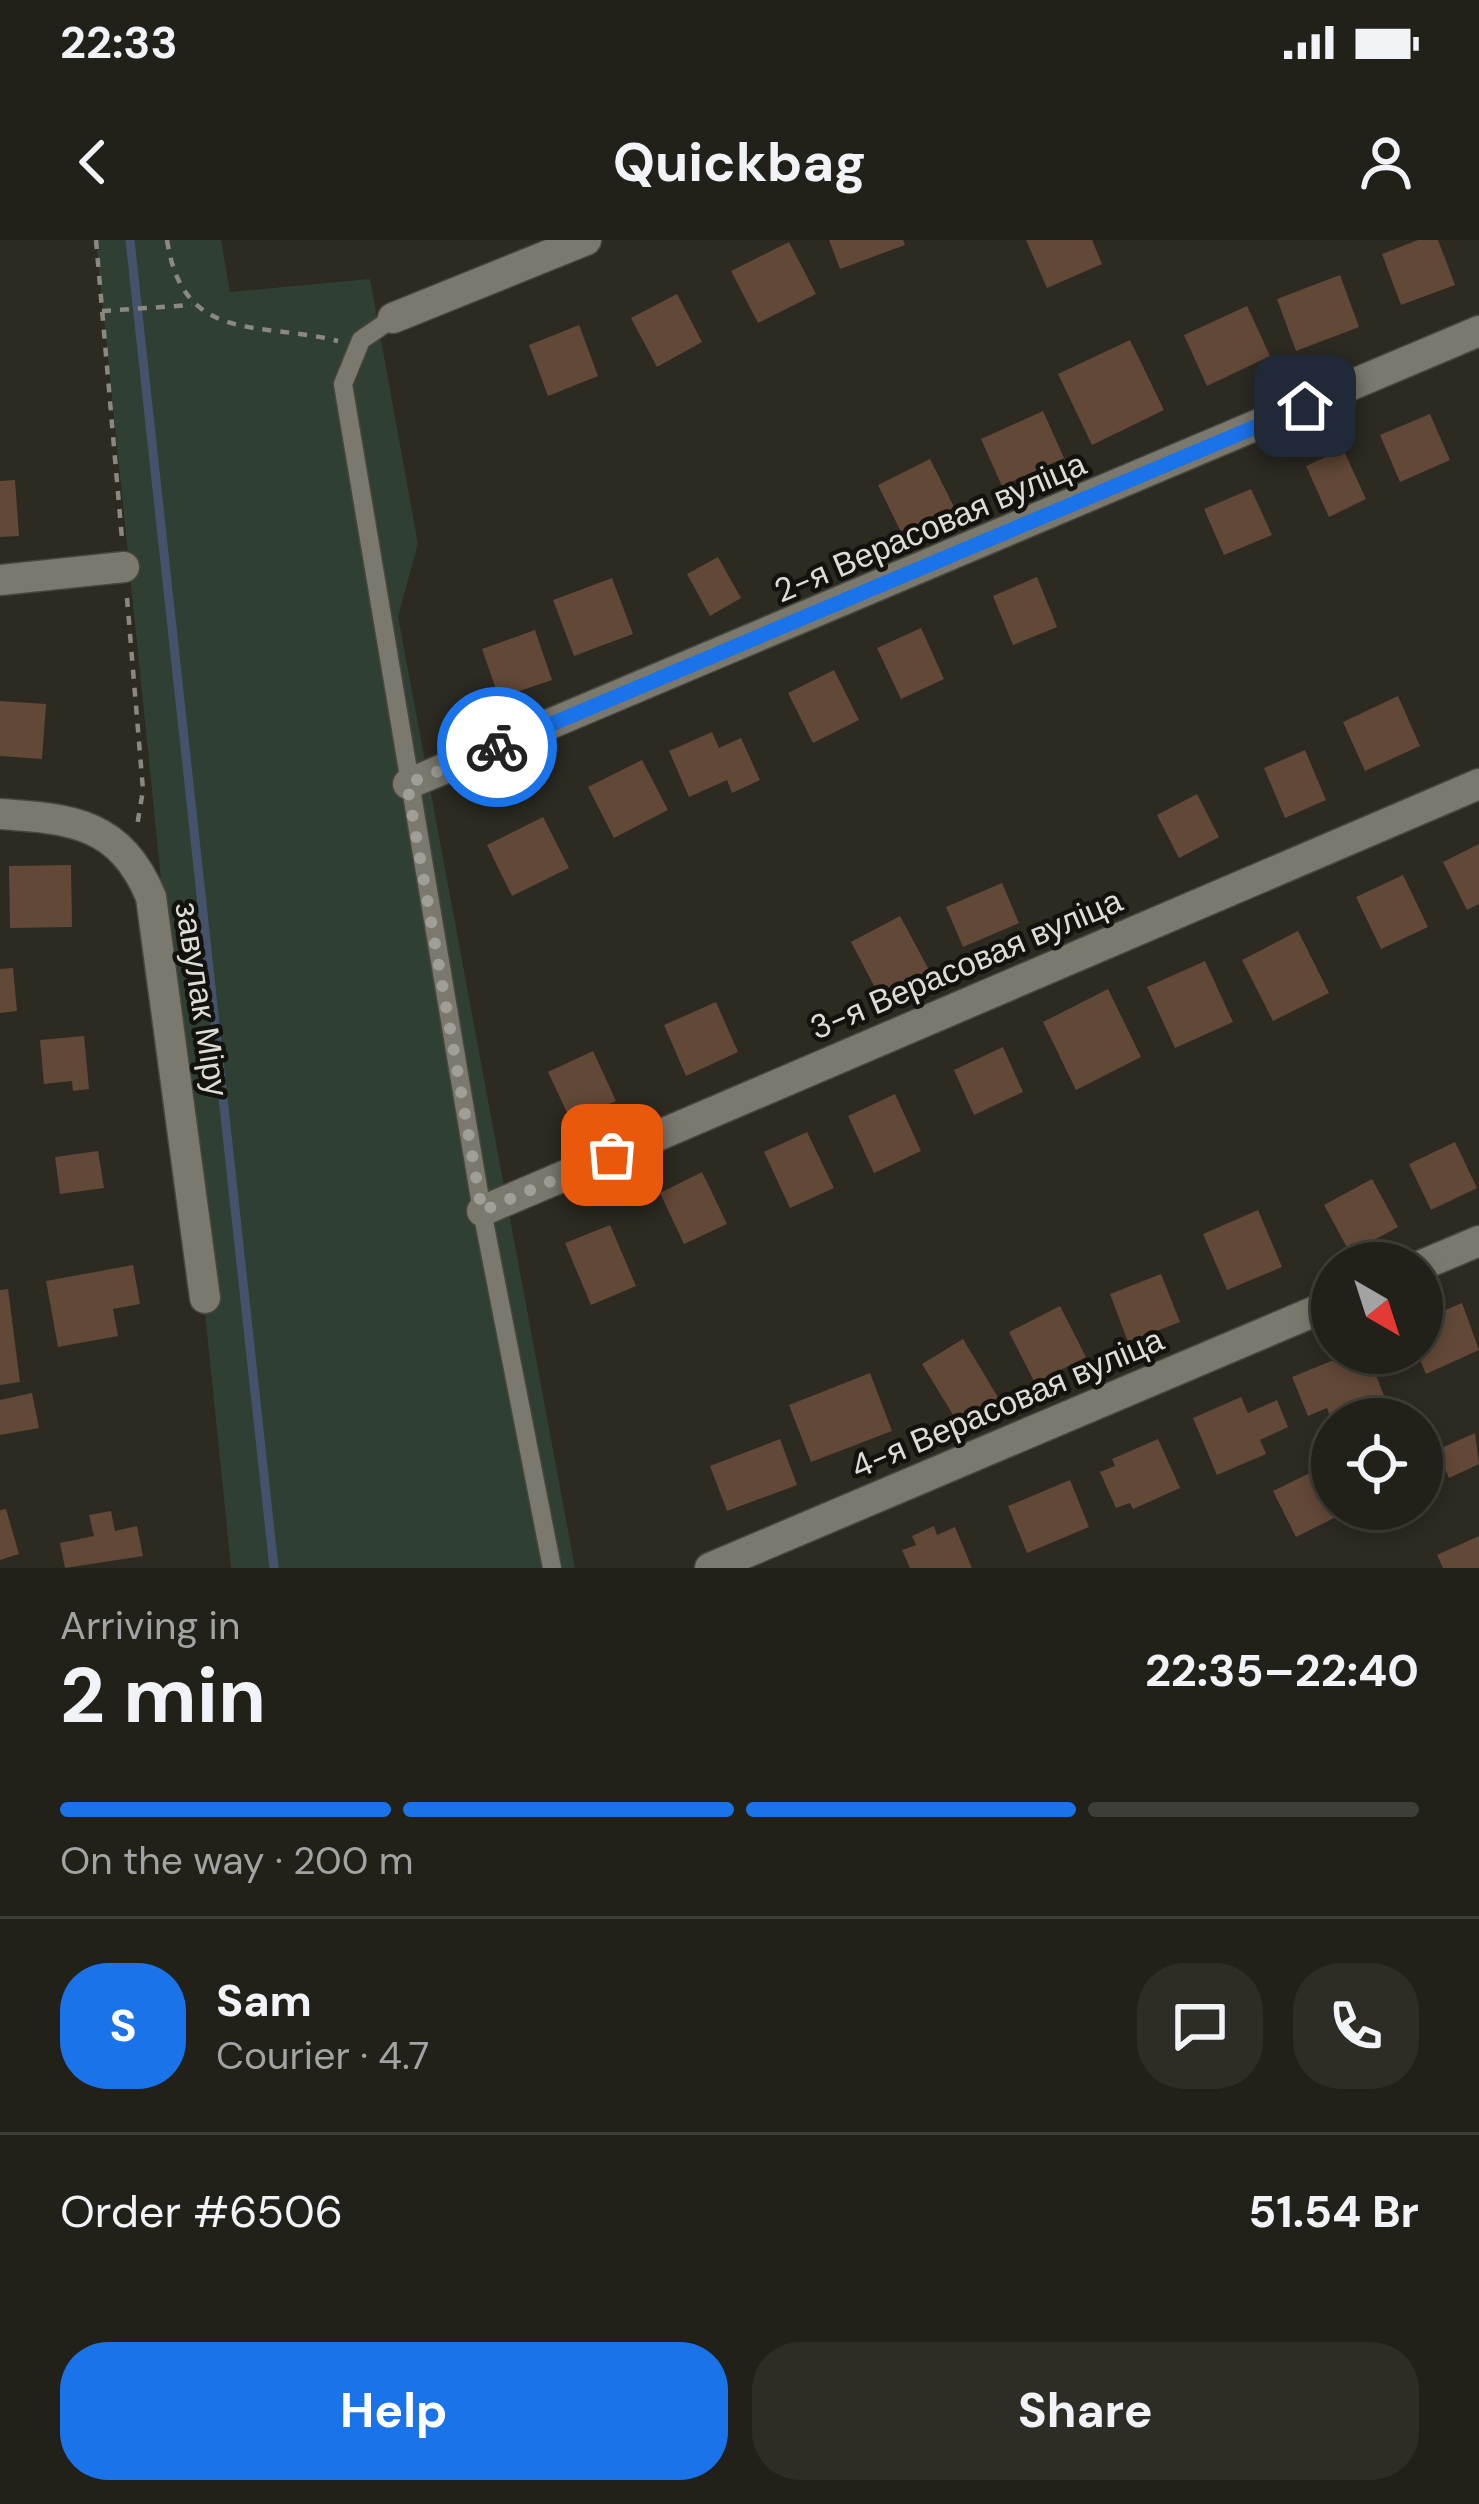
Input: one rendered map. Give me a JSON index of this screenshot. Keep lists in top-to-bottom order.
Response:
{
  "streets": {
    "street": [
      "2-я Верасовая вуліца",
      "3-я Верасовая вуліца",
      "завулак Міру",
      "4-я Верасовая вуліца"
    ]
  },
  "north": "bottom right",
  "page": {
    "status": "22:33",
    "header": "Quickbag",
    "heading": ["2 min", "Arriving in", "22:35–22:40"],
    "panel": [
      "Sam",
      "Courier · 4.7",
      "Order #6506",
      "51.54 Br"
    ],
    "bar": "On the way · 200 m",
    "round": "S",
    "buttons": ["Help", "Share"]
  }
}
